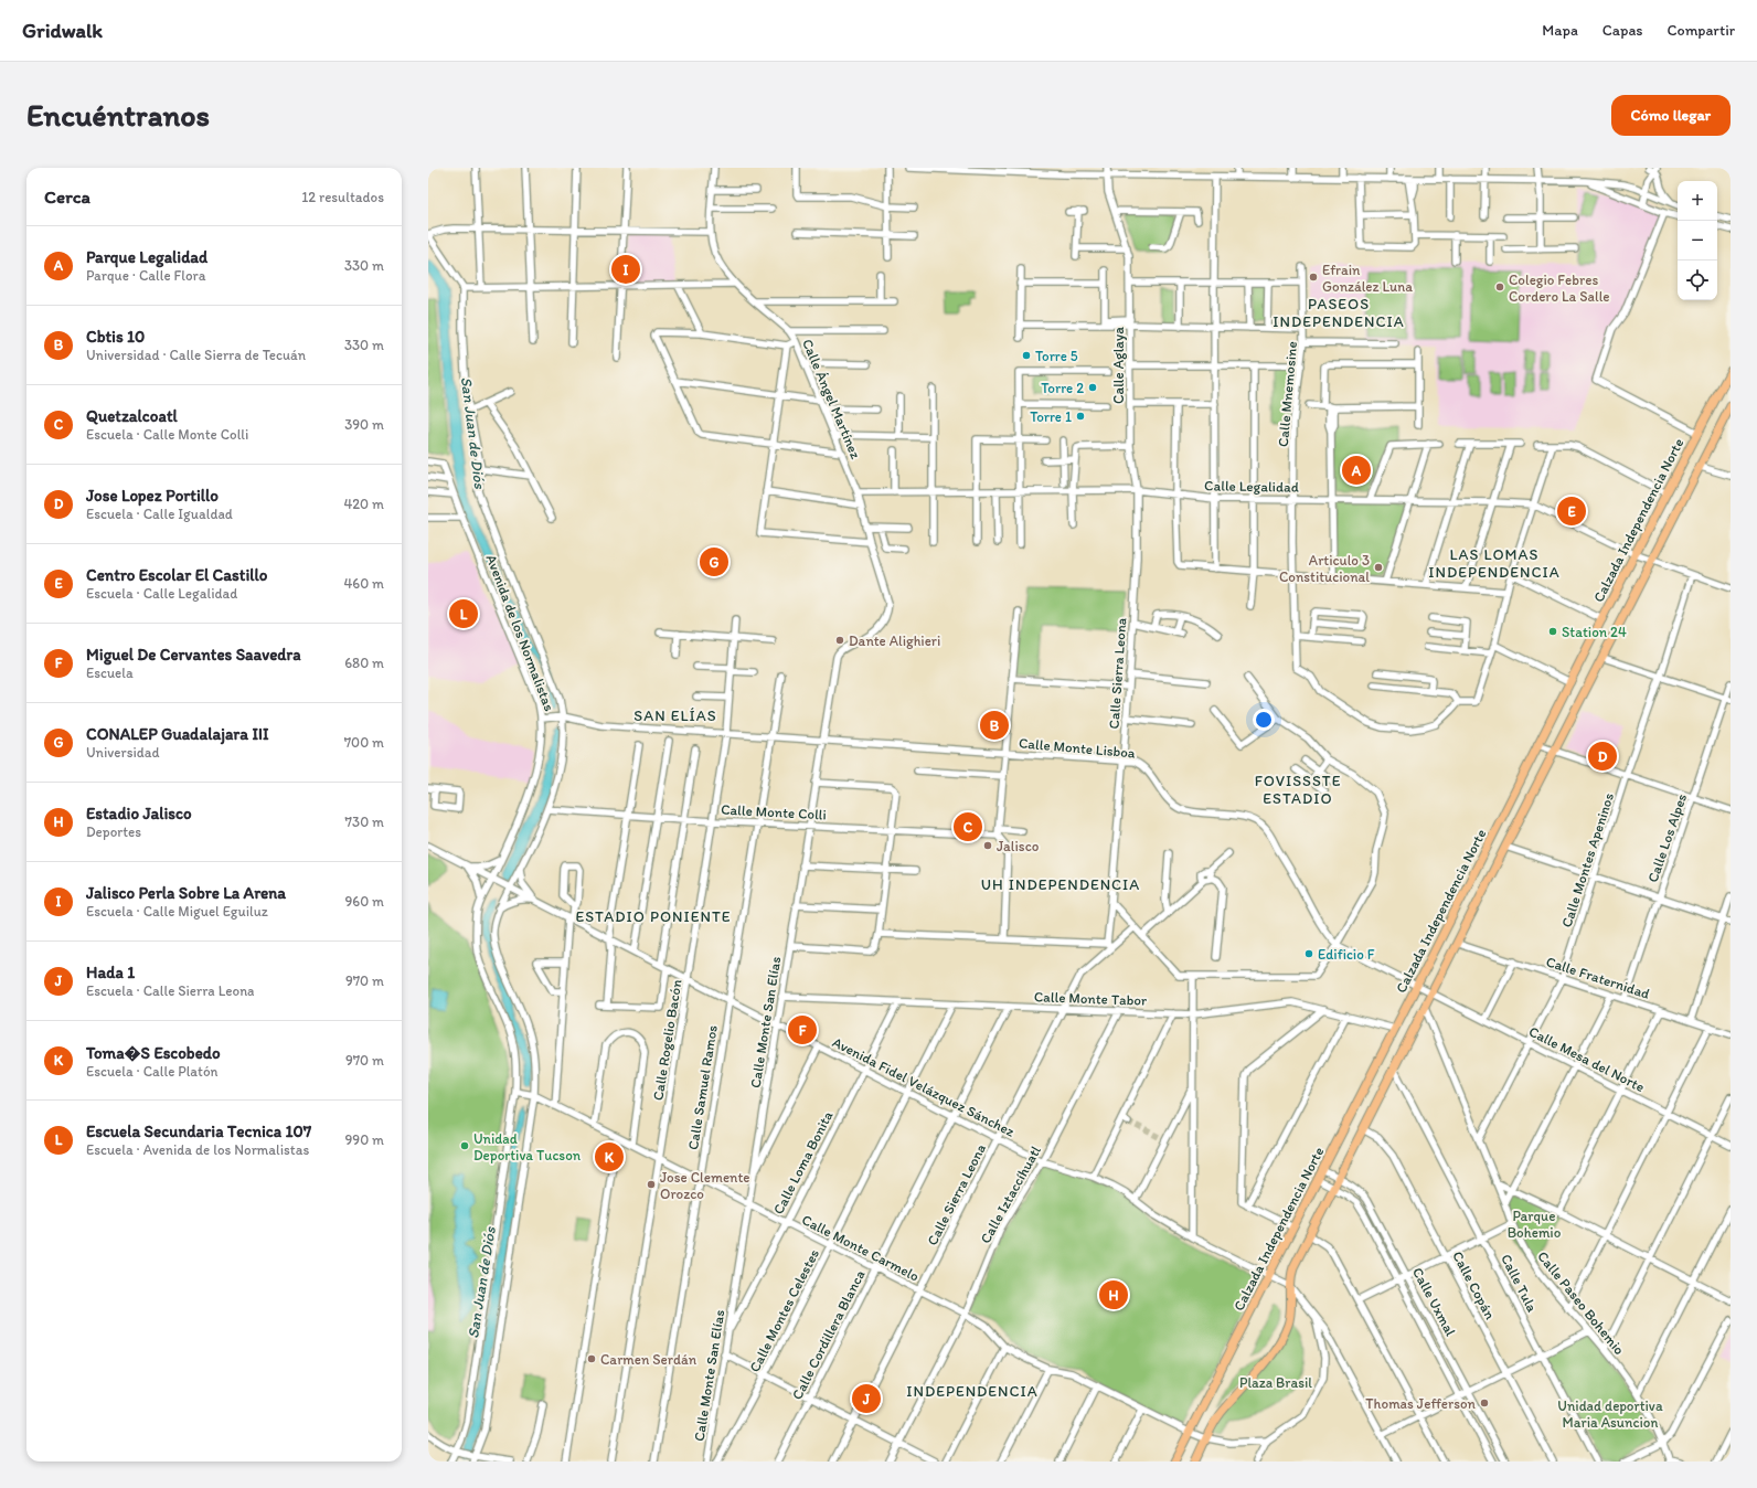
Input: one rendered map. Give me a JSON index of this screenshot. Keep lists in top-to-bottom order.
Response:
{
  "streets": {
    "main road": ["Calzada Independencia Norte"],
    "street": [
      "Calle Aglaya",
      "Calle Mnemosine",
      "Calle Ángel Martínez",
      "Calle Legalidad",
      "Avenida de los Normalistas",
      "Calle Sierra Leona",
      "Calle Monte Lisboa",
      "Calle Monte Colli",
      "Calle Los Alpes",
      "Calle Montes Apeninos",
      "Calle Fraternidad",
      "Calle Monte Tabor",
      "Calle Monte San Elías",
      "Calle Rogelio Bacón",
      "Calle Mesa del Norte",
      "Avenida Fidel Velázquez Sánchez",
      "Calle Samuel Ramos",
      "Calle Loma Bonita",
      "Calle Iztaccíhuatl",
      "Calle Monte Carmelo",
      "Calle Tula",
      "Calle Copán",
      "Calle Uxmal",
      "Calle Paseo Bohemio",
      "Calle Montes Celestes",
      "Calle Cordillera Blanca"
    ]
  },
  "crossings": [
    ["Calle Aglaya", "Calle Legalidad"],
    ["Calle Aglaya", "Calle Sierra Leona"],
    ["Calle Mnemosine", "Calle Legalidad"],
    ["Calle Ángel Martínez", "Calle Legalidad"],
    ["Calle Ángel Martínez", "Calle Monte San Elías"],
    ["Calle Legalidad", "Calzada Independencia Norte"],
    ["Calle Legalidad", "Calle Montes Apeninos"],
    ["Calzada Independencia Norte", "Calle Monte Lisboa"],
    ["Calzada Independencia Norte", "Calle Fraternidad"],
    ["Calzada Independencia Norte", "Calle Monte Tabor"],
    ["Calzada Independencia Norte", "Calle Mesa del Norte"],
    ["Calzada Independencia Norte", "Avenida Fidel Velázquez Sánchez"],
    ["Calzada Independencia Norte", "Calle Monte Carmelo"],
    ["Calzada Independencia Norte", "Calle Tula"],
    ["Calzada Independencia Norte", "Calle Copán"],
    ["Calzada Independencia Norte", "Calle Uxmal"],
    ["Calzada Independencia Norte", "Calle Paseo Bohemio"],
    ["Avenida de los Normalistas", "Calle Monte Lisboa"],
    ["Avenida de los Normalistas", "Calle Monte Colli"],
    ["Avenida de los Normalistas", "Avenida Fidel Velázquez Sánchez"],
    ["Avenida de los Normalistas", "Calle Monte Carmelo"],
    ["Calle Sierra Leona", "Calle Monte Lisboa"],
    ["Calle Sierra Leona", "Calle Monte Tabor"],
    ["Calle Sierra Leona", "Avenida Fidel Velázquez Sánchez"],
    ["Calle Sierra Leona", "Calle Monte Carmelo"],
    ["Calle Monte Lisboa", "Calle Monte San Elías"],
    ["Calle Monte Lisboa", "Calle Rogelio Bacón"],
    ["Calle Monte Lisboa", "Calle Mesa del Norte"],
    ["Calle Monte Lisboa", "Calle Samuel Ramos"],
    ["Calle Monte Colli", "Calle Monte San Elías"],
    ["Calle Monte Colli", "Calle Rogelio Bacón"],
    ["Calle Monte Colli", "Calle Samuel Ramos"],
    ["Calle Los Alpes", "Calle Fraternidad"],
    ["Calle Montes Apeninos", "Calle Fraternidad"],
    ["Calle Montes Apeninos", "Calle Mesa del Norte"],
    ["Calle Montes Apeninos", "Calle Paseo Bohemio"],
    ["Calle Monte Tabor", "Calle Monte San Elías"],
    ["Calle Monte Tabor", "Calle Loma Bonita"],
    ["Calle Monte Tabor", "Calle Iztaccíhuatl"],
    ["Calle Monte Tabor", "Calle Montes Celestes"],
    ["Calle Monte Tabor", "Calle Cordillera Blanca"],
    ["Calle Monte San Elías", "Avenida Fidel Velázquez Sánchez"],
    ["Calle Monte San Elías", "Calle Loma Bonita"],
    ["Calle Monte San Elías", "Calle Monte Carmelo"],
    ["Calle Rogelio Bacón", "Avenida Fidel Velázquez Sánchez"],
    ["Calle Rogelio Bacón", "Calle Monte Carmelo"],
    ["Avenida Fidel Velázquez Sánchez", "Calle Samuel Ramos"],
    ["Avenida Fidel Velázquez Sánchez", "Calle Loma Bonita"],
    ["Avenida Fidel Velázquez Sánchez", "Calle Iztaccíhuatl"],
    ["Avenida Fidel Velázquez Sánchez", "Calle Montes Celestes"],
    ["Avenida Fidel Velázquez Sánchez", "Calle Cordillera Blanca"],
    ["Calle Samuel Ramos", "Calle Monte Carmelo"],
    ["Calle Loma Bonita", "Calle Monte Carmelo"],
    ["Calle Iztaccíhuatl", "Calle Monte Carmelo"],
    ["Calle Monte Carmelo", "Calle Montes Celestes"],
    ["Calle Monte Carmelo", "Calle Cordillera Blanca"]
  ],
  "districts": [
    "PASEOS INDEPENDENCIA",
    "LAS LOMAS INDEPENDENCIA",
    "SAN ELÍAS",
    "FOVISSSTE ESTADIO",
    "UH INDEPENDENCIA",
    "ESTADIO PONIENTE",
    "INDEPENDENCIA"
  ],
  "water": ["San Juan de Diós"],
  "parks": ["Parque Bohemio", "Plaza Brasil", "Unidad deportiva Maria Asuncion"],
  "places": [
    "Efrain González Luna",
    "Colegio Febres Cordero La Salle",
    "Torre 5",
    "Torre 2",
    "Torre 1",
    "Articulo 3 Constitucional",
    "Station 24",
    "Dante Alighieri",
    "Jalisco",
    "Edificio F",
    "Unidad Deportiva Tucson",
    "Jose Clemente Orozco",
    "Carmen Serdán",
    "Thomas Jefferson"
  ],
  "page": {
    "header": "Gridwalk",
    "nav": ["Mapa", "Capas", "Compartir"],
    "buttons": "Cómo llegar",
    "title": "Encuéntranos",
    "heading": ["Cerca", "12 resultados"],
    "map_buttons": ["+", "−"],
    "list": [
      {
        "mark": "A",
        "name": "Parque Legalidad",
        "note": "Parque · Calle Flora",
        "value": "330 m"
      },
      {
        "mark": "B",
        "name": "Cbtis 10",
        "note": "Universidad · Calle Sierra de Tecuán",
        "value": "330 m"
      },
      {
        "mark": "C",
        "name": "Quetzalcoatl",
        "note": "Escuela · Calle Monte Colli",
        "value": "390 m"
      },
      {
        "mark": "D",
        "name": "Jose Lopez Portillo",
        "note": "Escuela · Calle Igualdad",
        "value": "420 m"
      },
      {
        "mark": "E",
        "name": "Centro Escolar El Castillo",
        "note": "Escuela · Calle Legalidad",
        "value": "460 m"
      },
      {
        "mark": "F",
        "name": "Miguel De Cervantes Saavedra",
        "note": "Escuela",
        "value": "680 m"
      },
      {
        "mark": "G",
        "name": "CONALEP Guadalajara III",
        "note": "Universidad",
        "value": "700 m"
      },
      {
        "mark": "H",
        "name": "Estadio Jalisco",
        "note": "Deportes",
        "value": "730 m"
      },
      {
        "mark": "I",
        "name": "Jalisco Perla Sobre La Arena",
        "note": "Escuela · Calle Miguel Eguiluz",
        "value": "960 m"
      },
      {
        "mark": "J",
        "name": "Hada 1",
        "note": "Escuela · Calle Sierra Leona",
        "value": "970 m"
      },
      {
        "mark": "K",
        "name": "Toma�S Escobedo",
        "note": "Escuela · Calle Platón",
        "value": "970 m"
      },
      {
        "mark": "L",
        "name": "Escuela Secundaria Tecnica 107",
        "note": "Escuela · Avenida de los Normalistas",
        "value": "990 m"
      }
    ],
    "pins": [
      "I",
      "A",
      "E",
      "G",
      "L",
      "B",
      "D",
      "C",
      "F",
      "K",
      "H",
      "J"
    ]
  }
}
